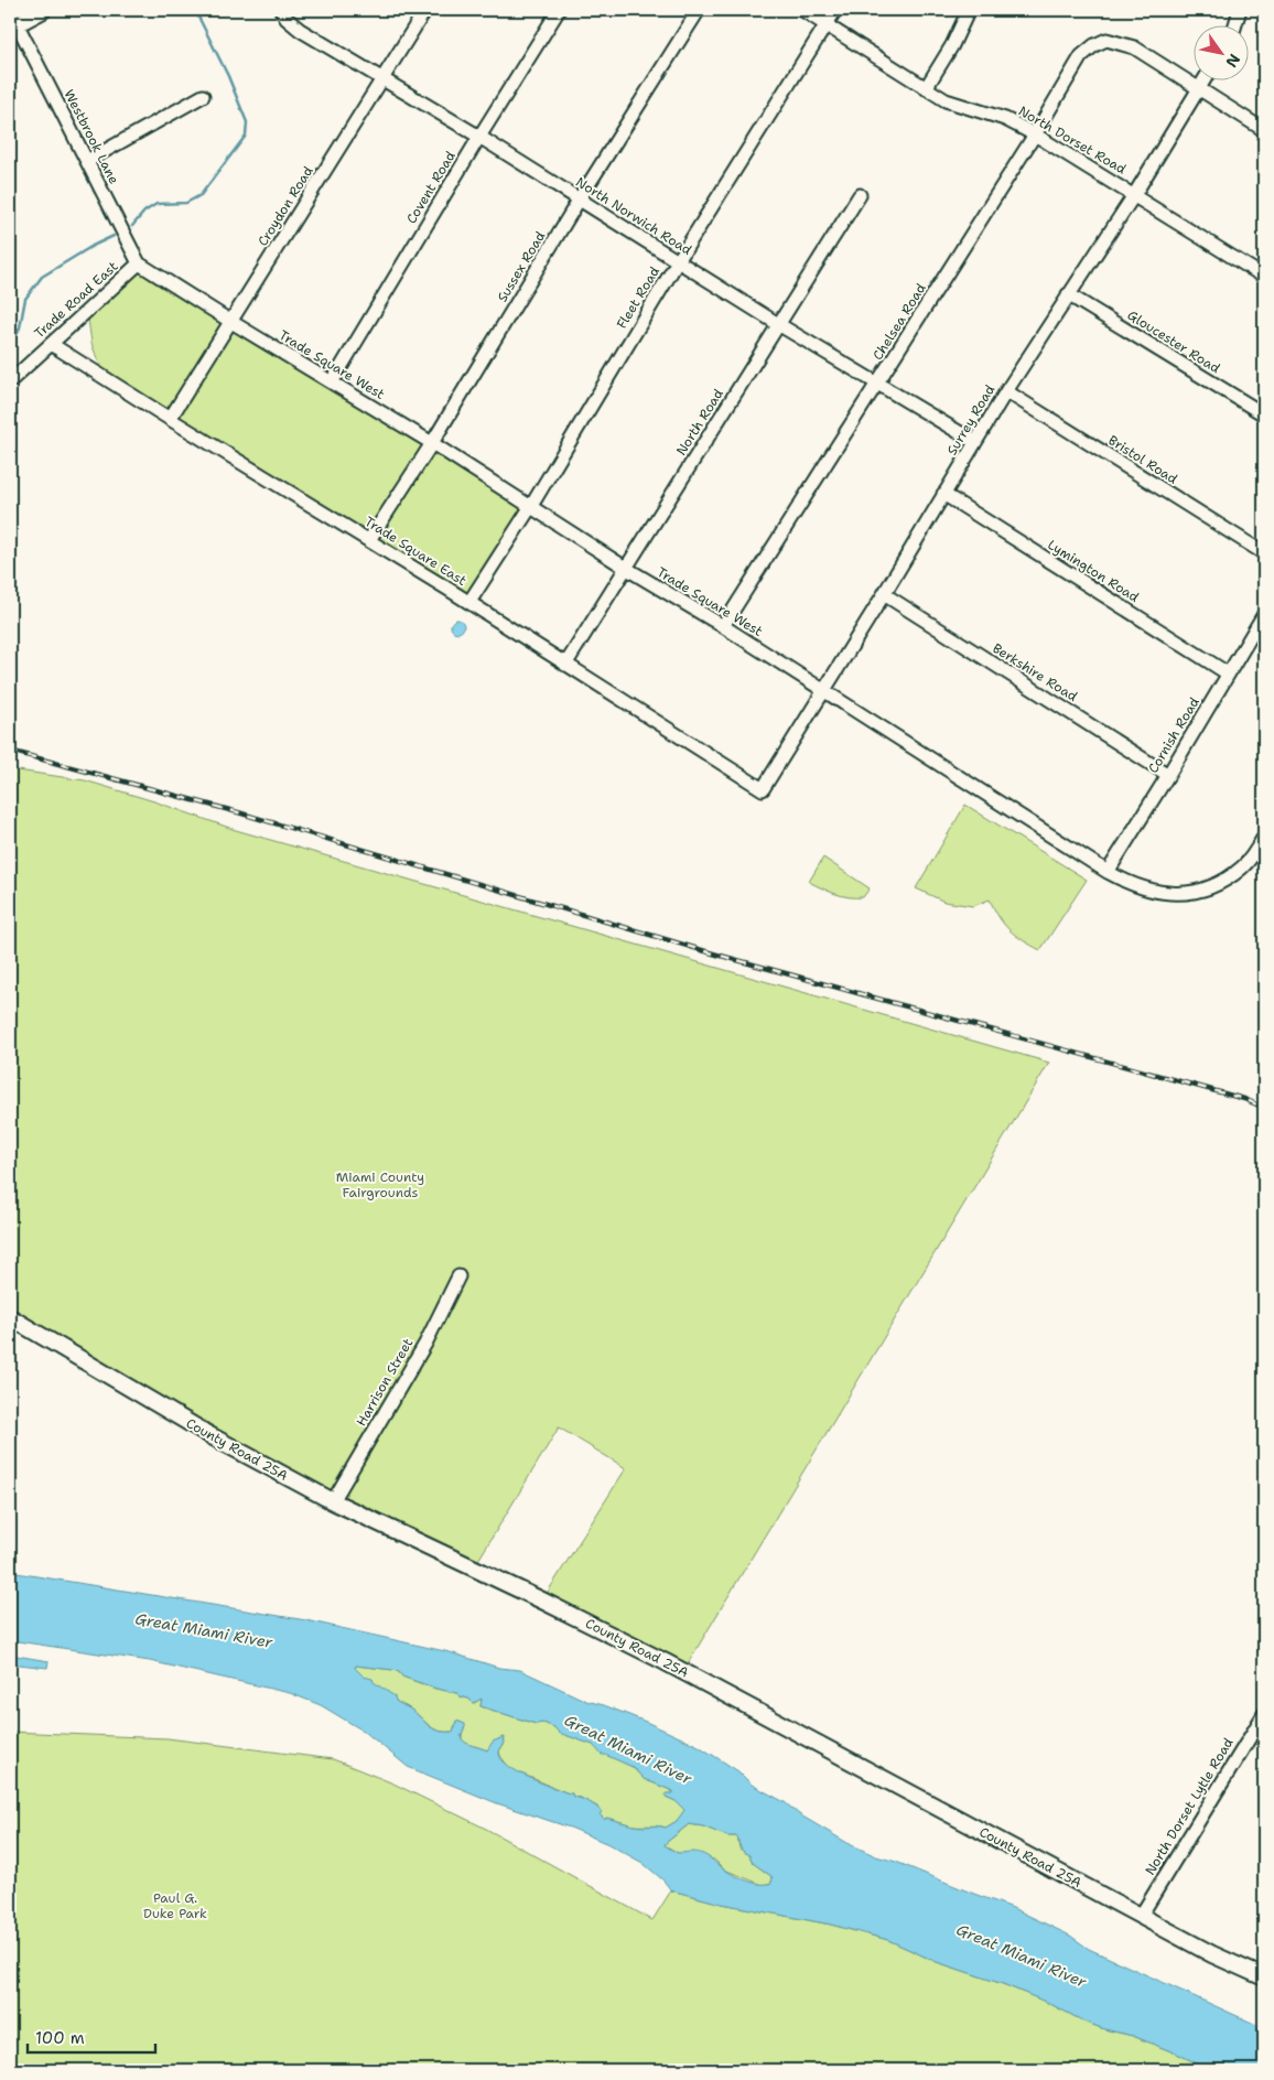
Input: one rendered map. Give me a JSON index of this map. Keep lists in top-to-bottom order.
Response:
{
  "streets": {
    "main road": ["County Road 25A"],
    "street": [
      "Westbrook Lane",
      "North Dorset Road",
      "Covent Road",
      "Croydon Road",
      "North Norwich Road",
      "Sussex Road",
      "Fleet Road",
      "Trade Road East",
      "Chelsea Road",
      "Gloucester Road",
      "Trade Square West",
      "Surrey Road",
      "North Road",
      "Bristol Road",
      "Trade Square East",
      "Lymington Road",
      "Berkshire Road",
      "Cornish Road",
      "Harrison Street",
      "North Dorset Lytle Road"
    ]
  },
  "crossings": [
    ["Westbrook Lane", "Trade Road East"],
    ["Westbrook Lane", "Trade Square West"],
    ["North Dorset Road", "Fleet Road"],
    ["North Dorset Road", "Chelsea Road"],
    ["North Dorset Road", "Surrey Road"],
    ["Covent Road", "North Norwich Road"],
    ["Covent Road", "Trade Square West"],
    ["Croydon Road", "North Norwich Road"],
    ["Croydon Road", "Trade Square West"],
    ["Croydon Road", "Trade Square East"],
    ["North Norwich Road", "Sussex Road"],
    ["North Norwich Road", "Fleet Road"],
    ["North Norwich Road", "Chelsea Road"],
    ["North Norwich Road", "Surrey Road"],
    ["North Norwich Road", "North Road"],
    ["Sussex Road", "Trade Square West"],
    ["Sussex Road", "Trade Square East"],
    ["Fleet Road", "Trade Square West"],
    ["Fleet Road", "Trade Square East"],
    ["Trade Road East", "Trade Square West"],
    ["Trade Road East", "Trade Square East"],
    ["Chelsea Road", "Trade Square West"],
    ["Chelsea Road", "Surrey Road"],
    ["Gloucester Road", "Surrey Road"],
    ["Trade Square West", "Surrey Road"],
    ["Trade Square West", "North Road"],
    ["Trade Square West", "Cornish Road"],
    ["Surrey Road", "Bristol Road"],
    ["Surrey Road", "Trade Square East"],
    ["Surrey Road", "Lymington Road"],
    ["Surrey Road", "Berkshire Road"],
    ["North Road", "Trade Square East"],
    ["Lymington Road", "Cornish Road"],
    ["Berkshire Road", "Cornish Road"],
    ["Harrison Street", "County Road 25A"],
    ["County Road 25A", "North Dorset Lytle Road"]
  ],
  "water": ["Great Miami River"],
  "parks": ["Miami County Fairgrounds", "Paul G. Duke Park"],
  "scale_bar": "100 m",
  "north": "bottom right"
}
